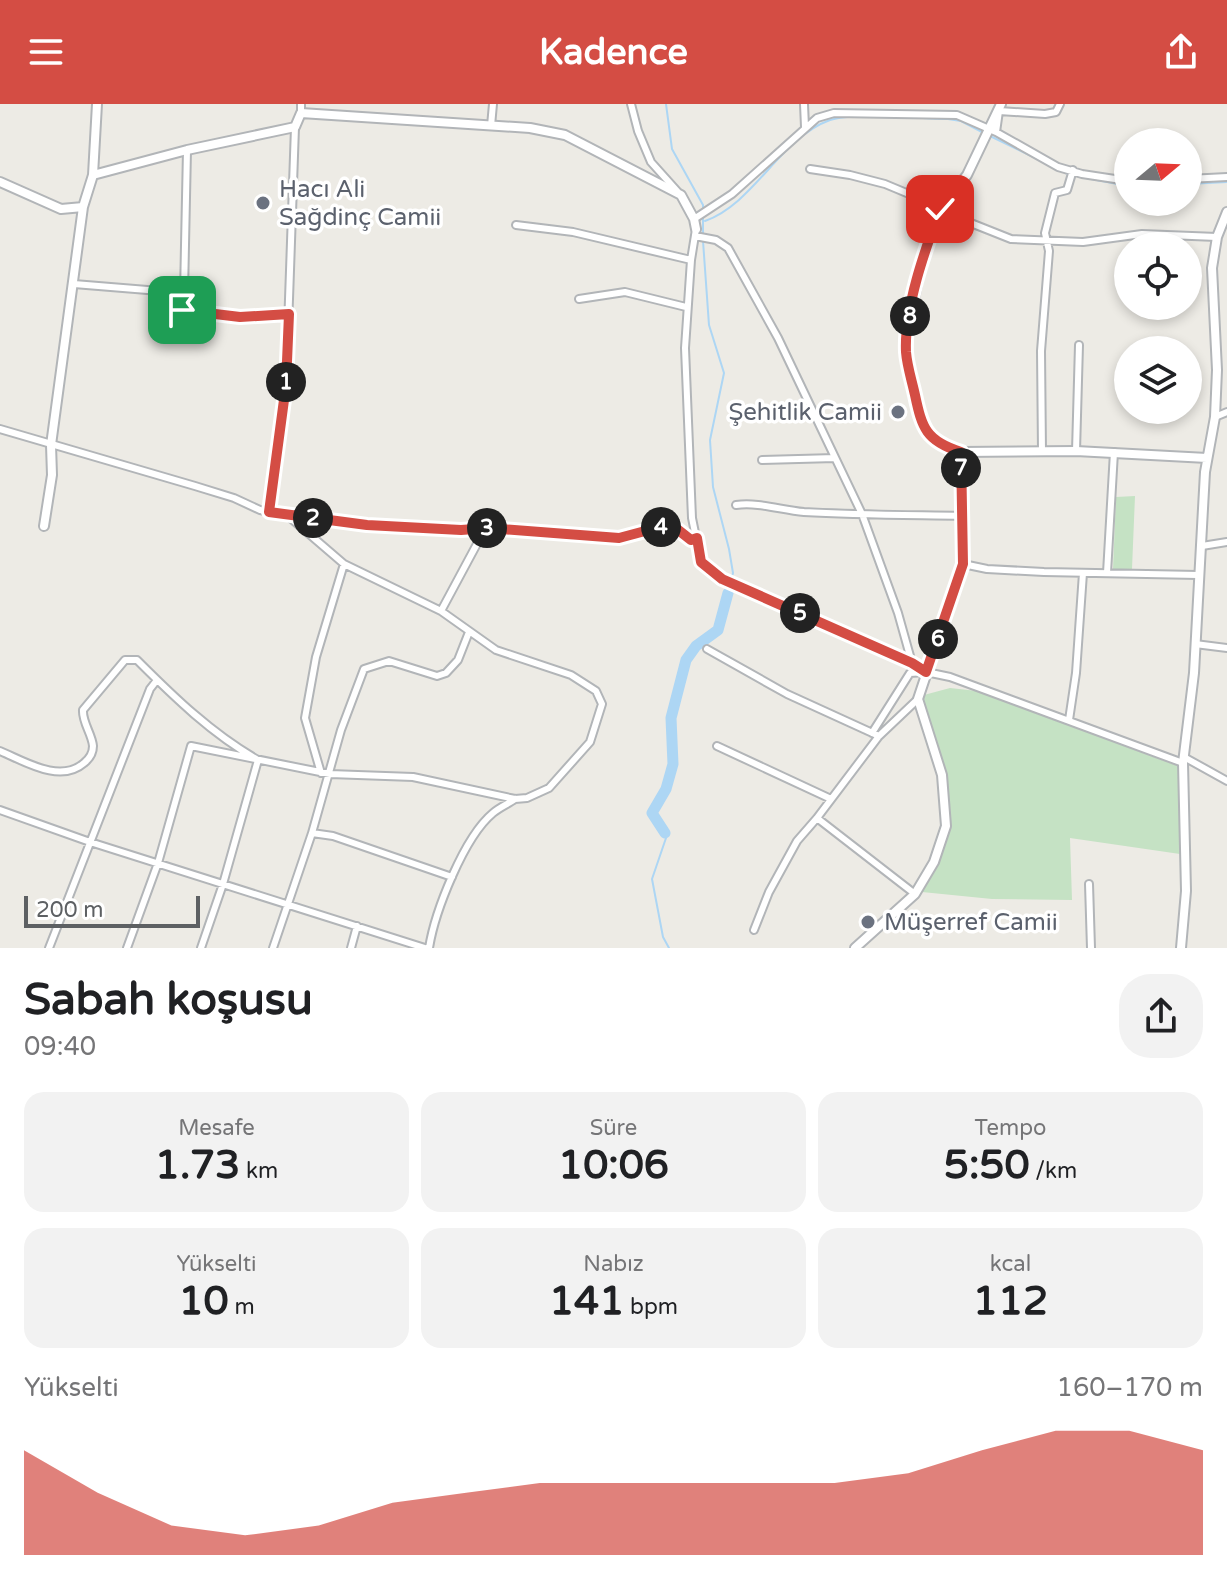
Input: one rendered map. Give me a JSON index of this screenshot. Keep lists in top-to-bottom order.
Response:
{
  "places": ["Hacı Ali Sağdinç Camii", "Şehitlik Camii", "Müşerref Camii"],
  "scale_bar": "200 m",
  "north": "right",
  "page": {
    "header": "Kadence",
    "pins": [
      "8",
      "1",
      "7",
      "2",
      "4",
      "3",
      "5",
      "6"
    ],
    "scale": "200 m",
    "heading": ["Sabah koşusu", "09:40"],
    "stats": [
      ["Mesafe", "1.73 km"],
      ["Süre", "10:06"],
      ["Tempo", "5:50 /km"],
      ["Yükselti", "10 m"],
      ["Nabız", "141 bpm"],
      ["kcal", "112"]
    ],
    "chart": ["Yükselti", "160–170 m"]
  }
}
